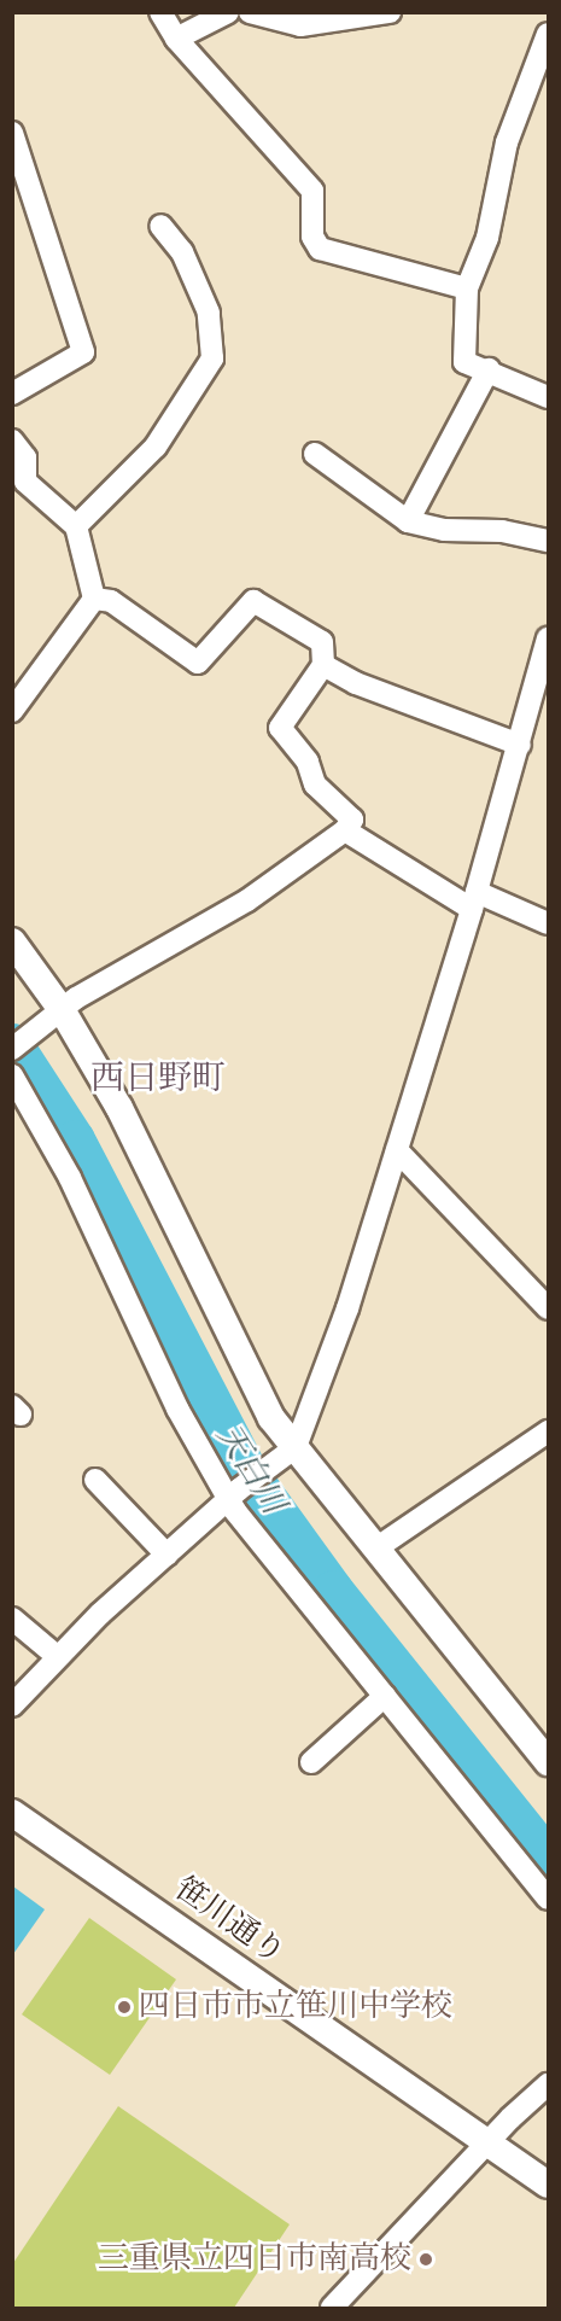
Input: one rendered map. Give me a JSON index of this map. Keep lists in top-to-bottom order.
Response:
{
  "streets": {
    "street": ["笹川通り"]
  },
  "districts": ["西日野町"],
  "water": ["天白川"],
  "places": ["四日市市立笹川中学校", "三重県立四日市南高校"]
}
